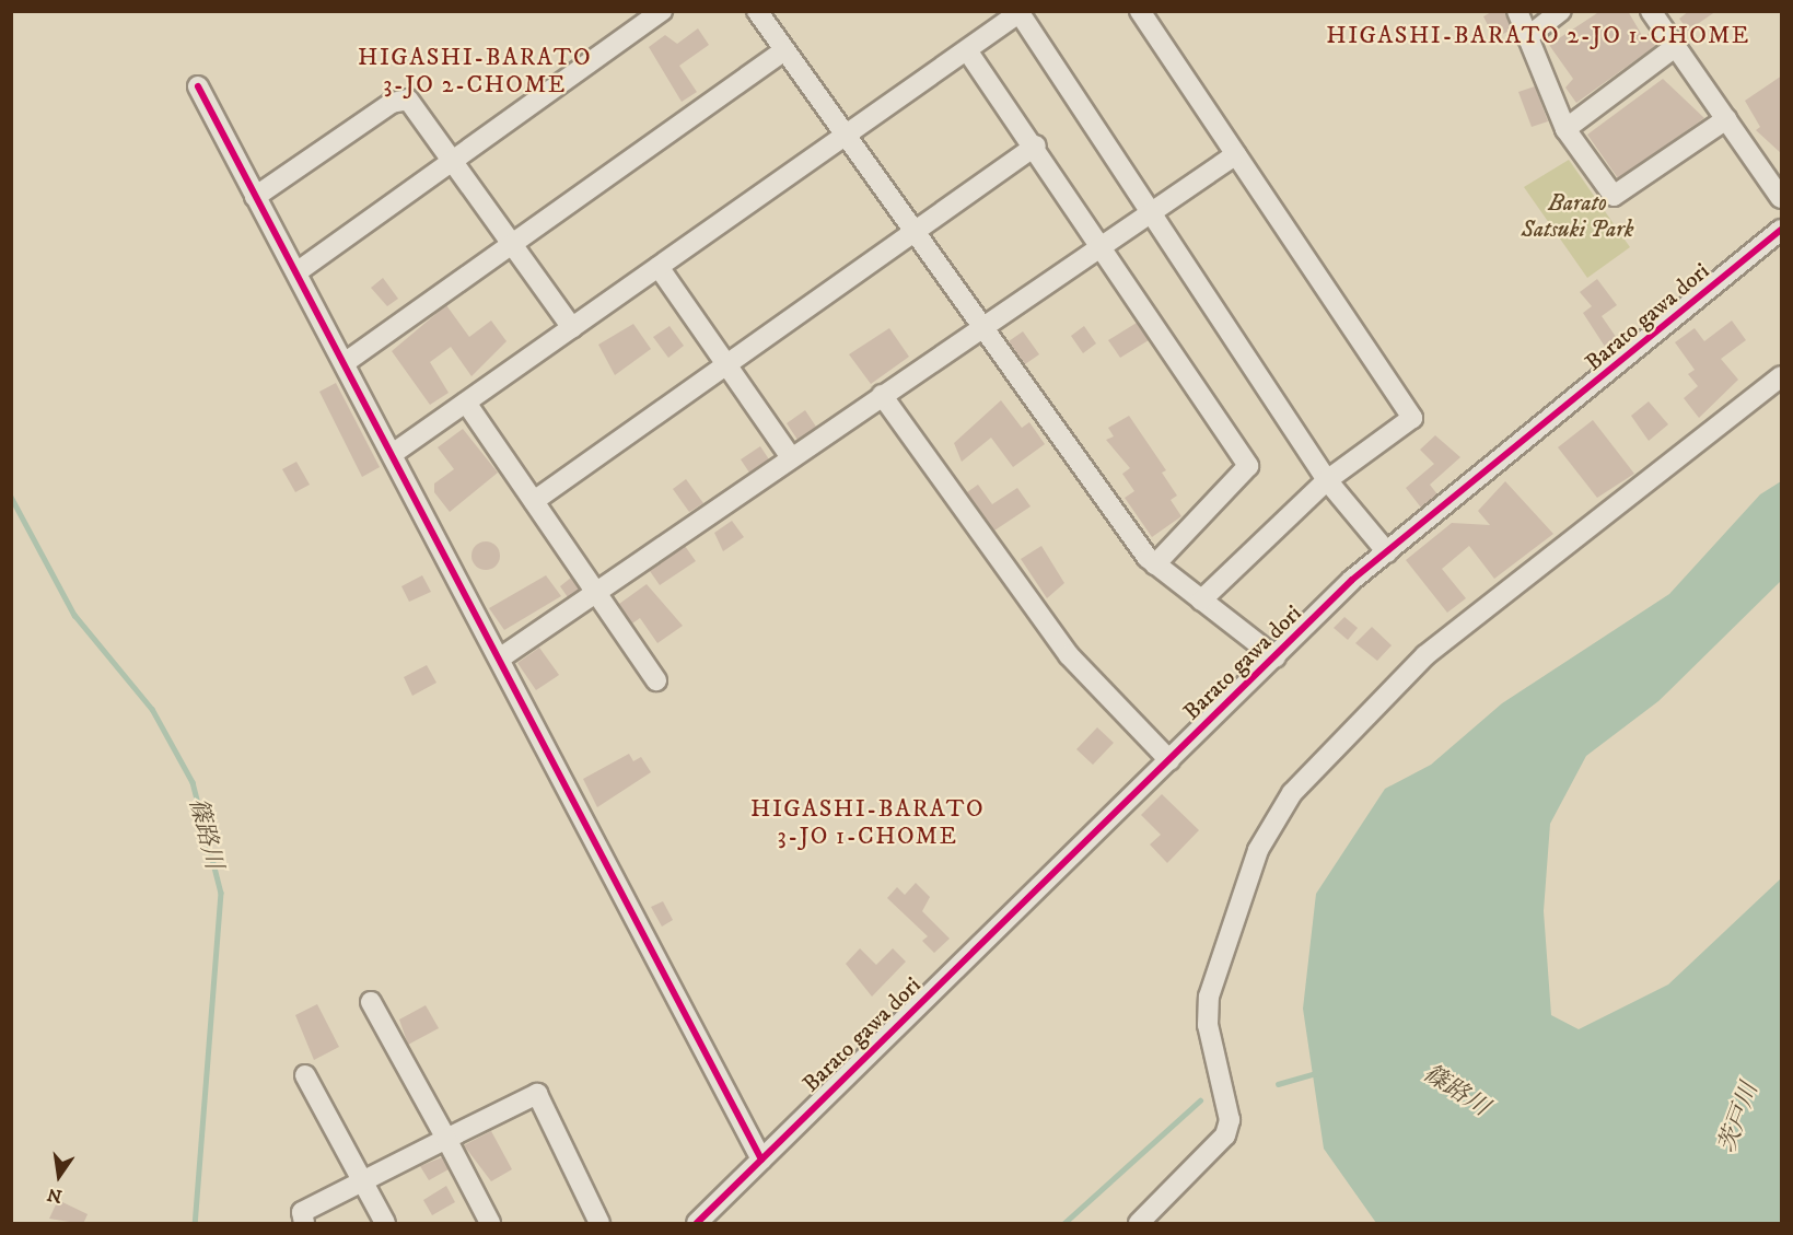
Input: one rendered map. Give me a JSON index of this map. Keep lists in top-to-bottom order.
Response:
{
  "streets": {
    "street": ["Barato gawa dori"]
  },
  "districts": ["HIGASHI-BARATO 2-JO 1-CHOME", "HIGASHI-BARATO 3-JO 2-CHOME", "HIGASHI-BARATO 3-JO 1-CHOME"],
  "water": ["篠路川", "茨戸川"],
  "parks": ["Barato Satsuki Park"],
  "north": "bottom"
}
